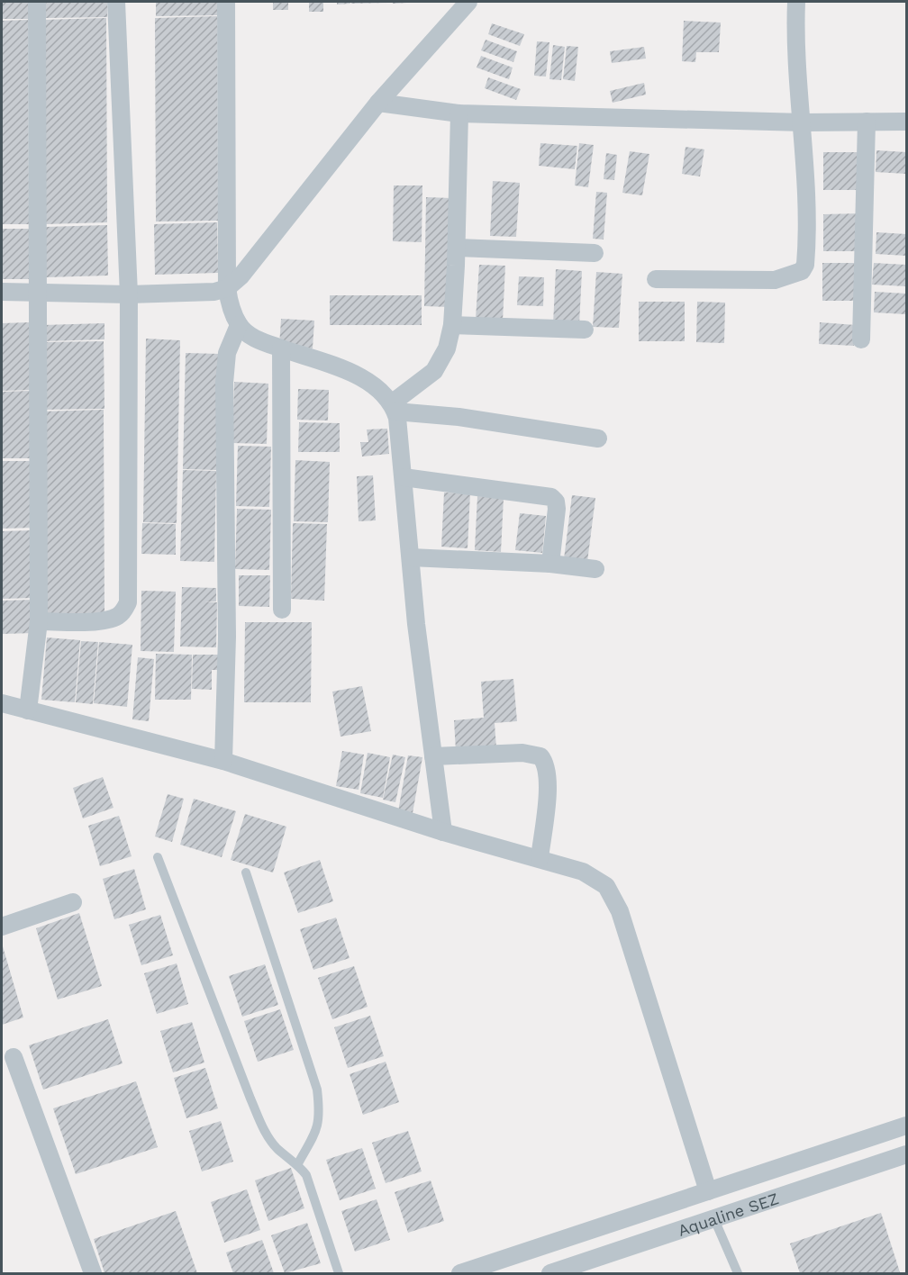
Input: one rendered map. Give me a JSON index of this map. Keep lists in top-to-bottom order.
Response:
{
  "streets": {
    "street": ["Aqualine SEZ"]
  }
}
